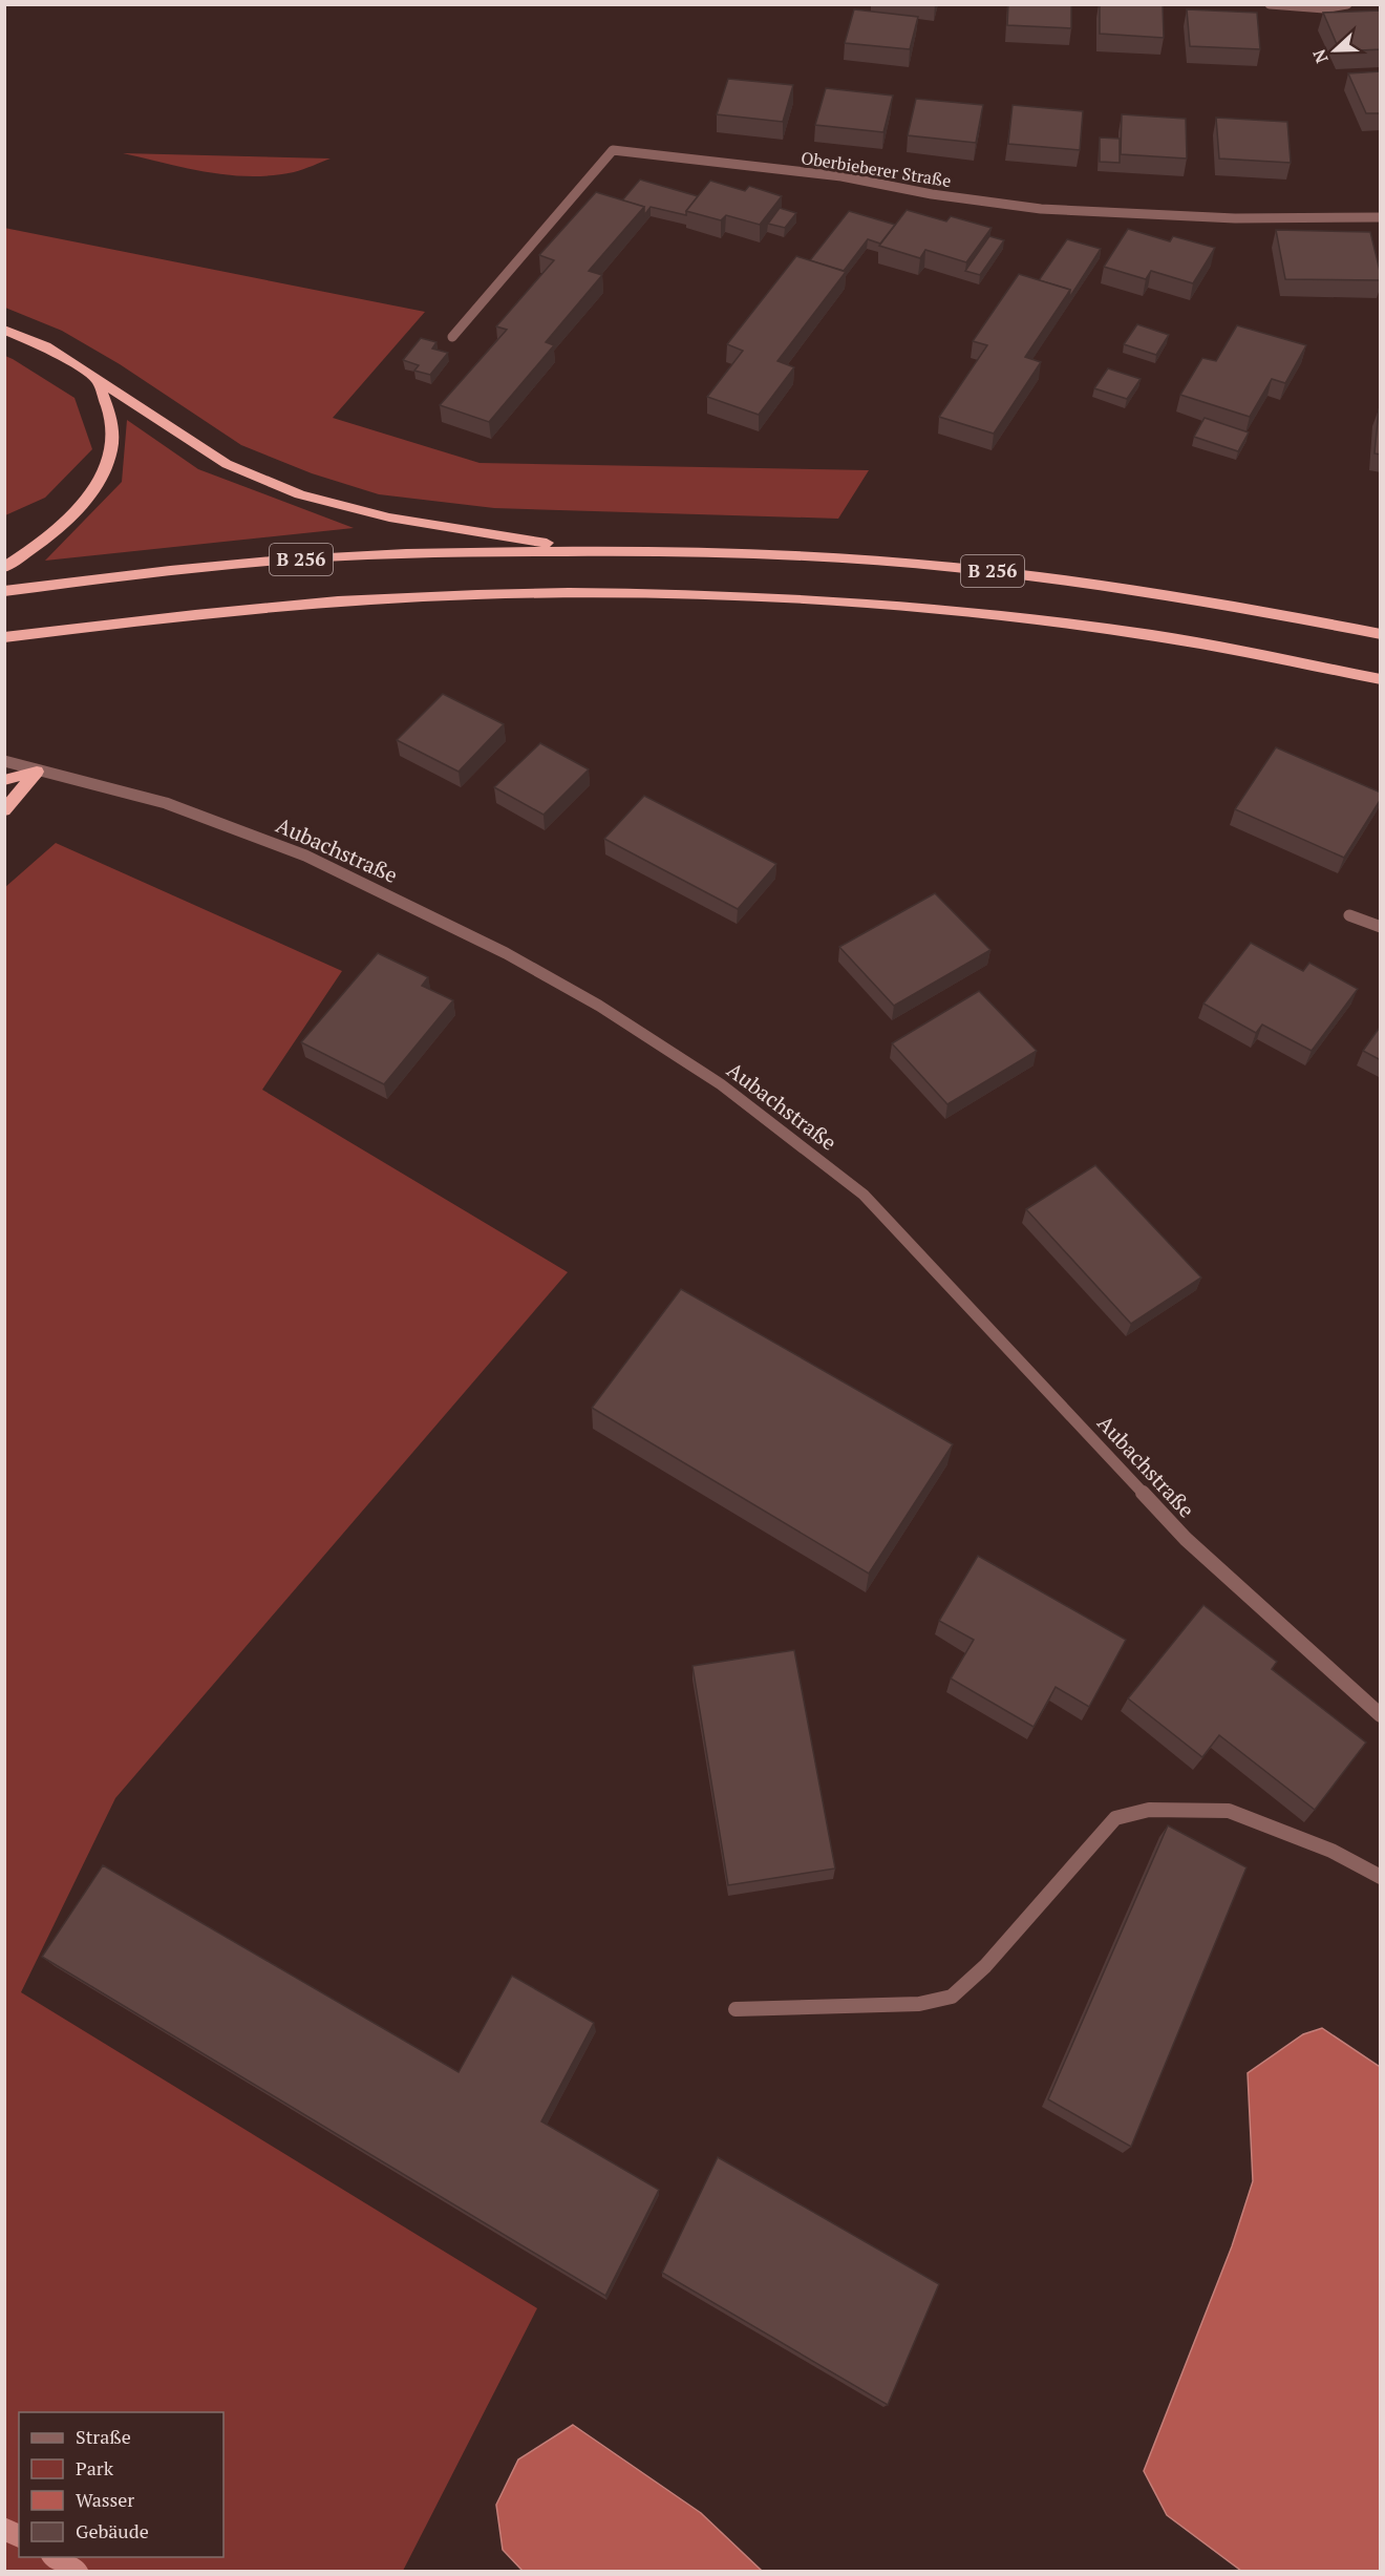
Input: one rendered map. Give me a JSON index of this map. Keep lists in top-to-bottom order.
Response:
{
  "streets": {
    "highway": ["B 256"],
    "street": ["Oberbieberer Straße", "Aubachstraße"]
  },
  "legend": [
    "Straße",
    "Park",
    "Wasser",
    "Gebäude"
  ],
  "north": "left"
}
